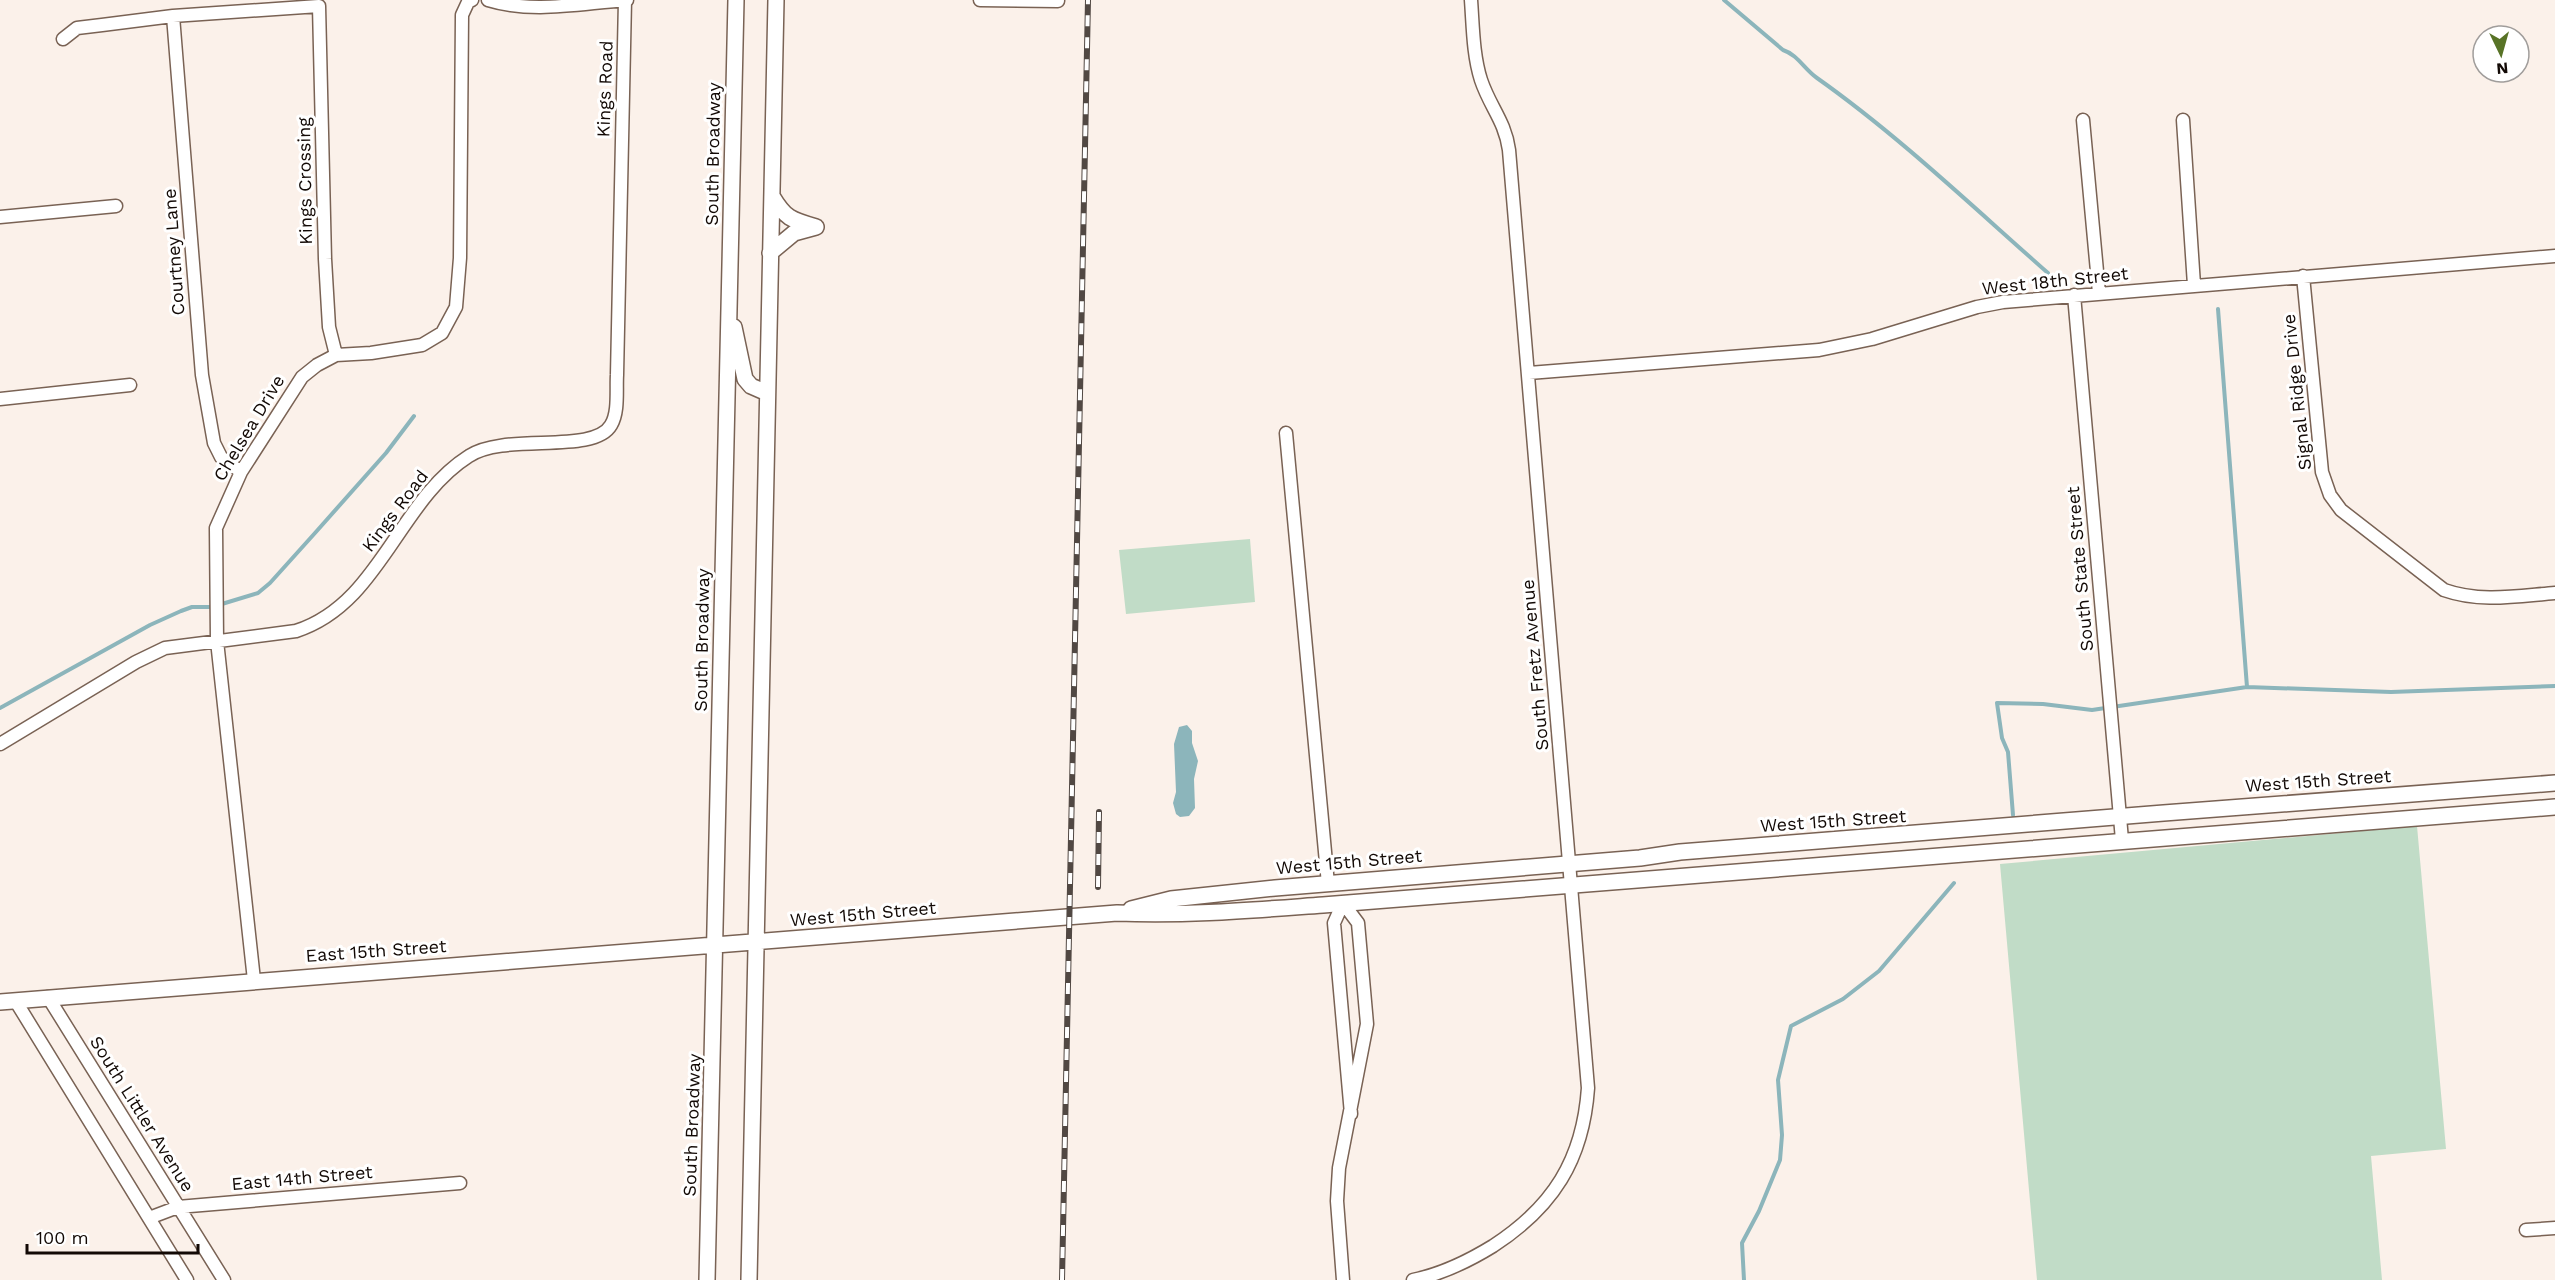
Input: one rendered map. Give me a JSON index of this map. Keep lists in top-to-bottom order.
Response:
{
  "streets": {
    "main road": ["South Broadway", "West 15th Street", "East 15th Street"],
    "street": [
      "Kings Road",
      "Kings Crossing",
      "Courtney Lane",
      "West 18th Street",
      "Signal Ridge Drive",
      "Chelsea Drive",
      "South State Street",
      "South Fretz Avenue",
      "South Littler Avenue",
      "East 14th Street"
    ]
  },
  "crossings": [
    ["Kings Road", "Chelsea Drive"],
    ["South Broadway", "East 15th Street"],
    ["Kings Crossing", "Courtney Lane"],
    ["Kings Crossing", "Chelsea Drive"],
    ["Courtney Lane", "Chelsea Drive"],
    ["West 18th Street", "Signal Ridge Drive"],
    ["West 18th Street", "South State Street"],
    ["West 18th Street", "South Fretz Avenue"],
    ["Chelsea Drive", "East 15th Street"],
    ["South State Street", "West 15th Street"],
    ["South Fretz Avenue", "West 15th Street"],
    ["West 15th Street", "East 15th Street"],
    ["East 15th Street", "South Littler Avenue"],
    ["South Littler Avenue", "East 14th Street"]
  ],
  "scale_bar": "100 m",
  "north": "bottom"
}
